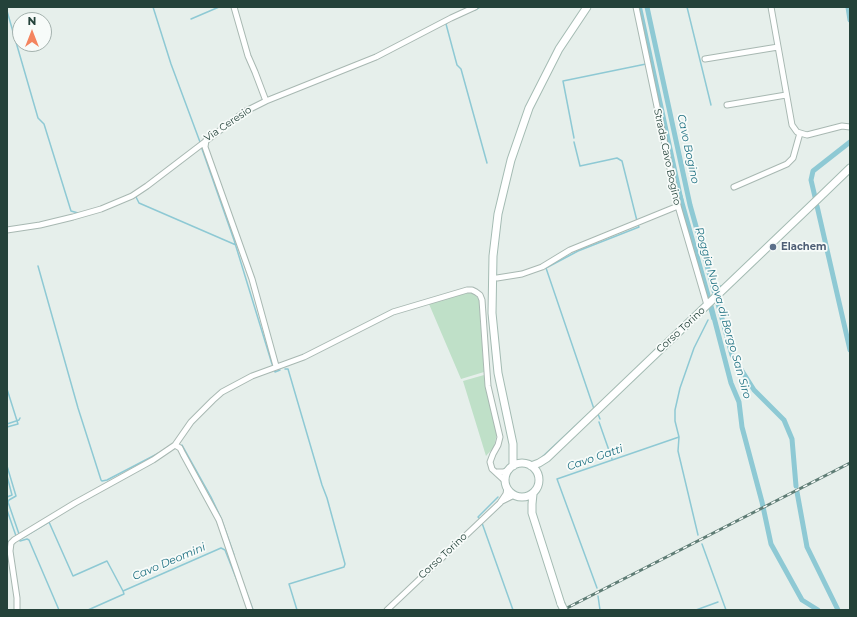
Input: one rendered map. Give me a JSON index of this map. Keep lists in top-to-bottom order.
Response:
{
  "streets": {
    "main road": ["Corso Torino"],
    "street": ["Via Ceresio", "Strada Cavo Bogino"]
  },
  "crossings": [
    ["Strada Cavo Bogino", "Corso Torino"]
  ],
  "water": [
    "Cavo Bogino",
    "Roggia Nuova di Borgo San Siro",
    "Cavo Gatti",
    "Cavo Deomini"
  ],
  "places": ["Elachem"],
  "north": "top"
}
